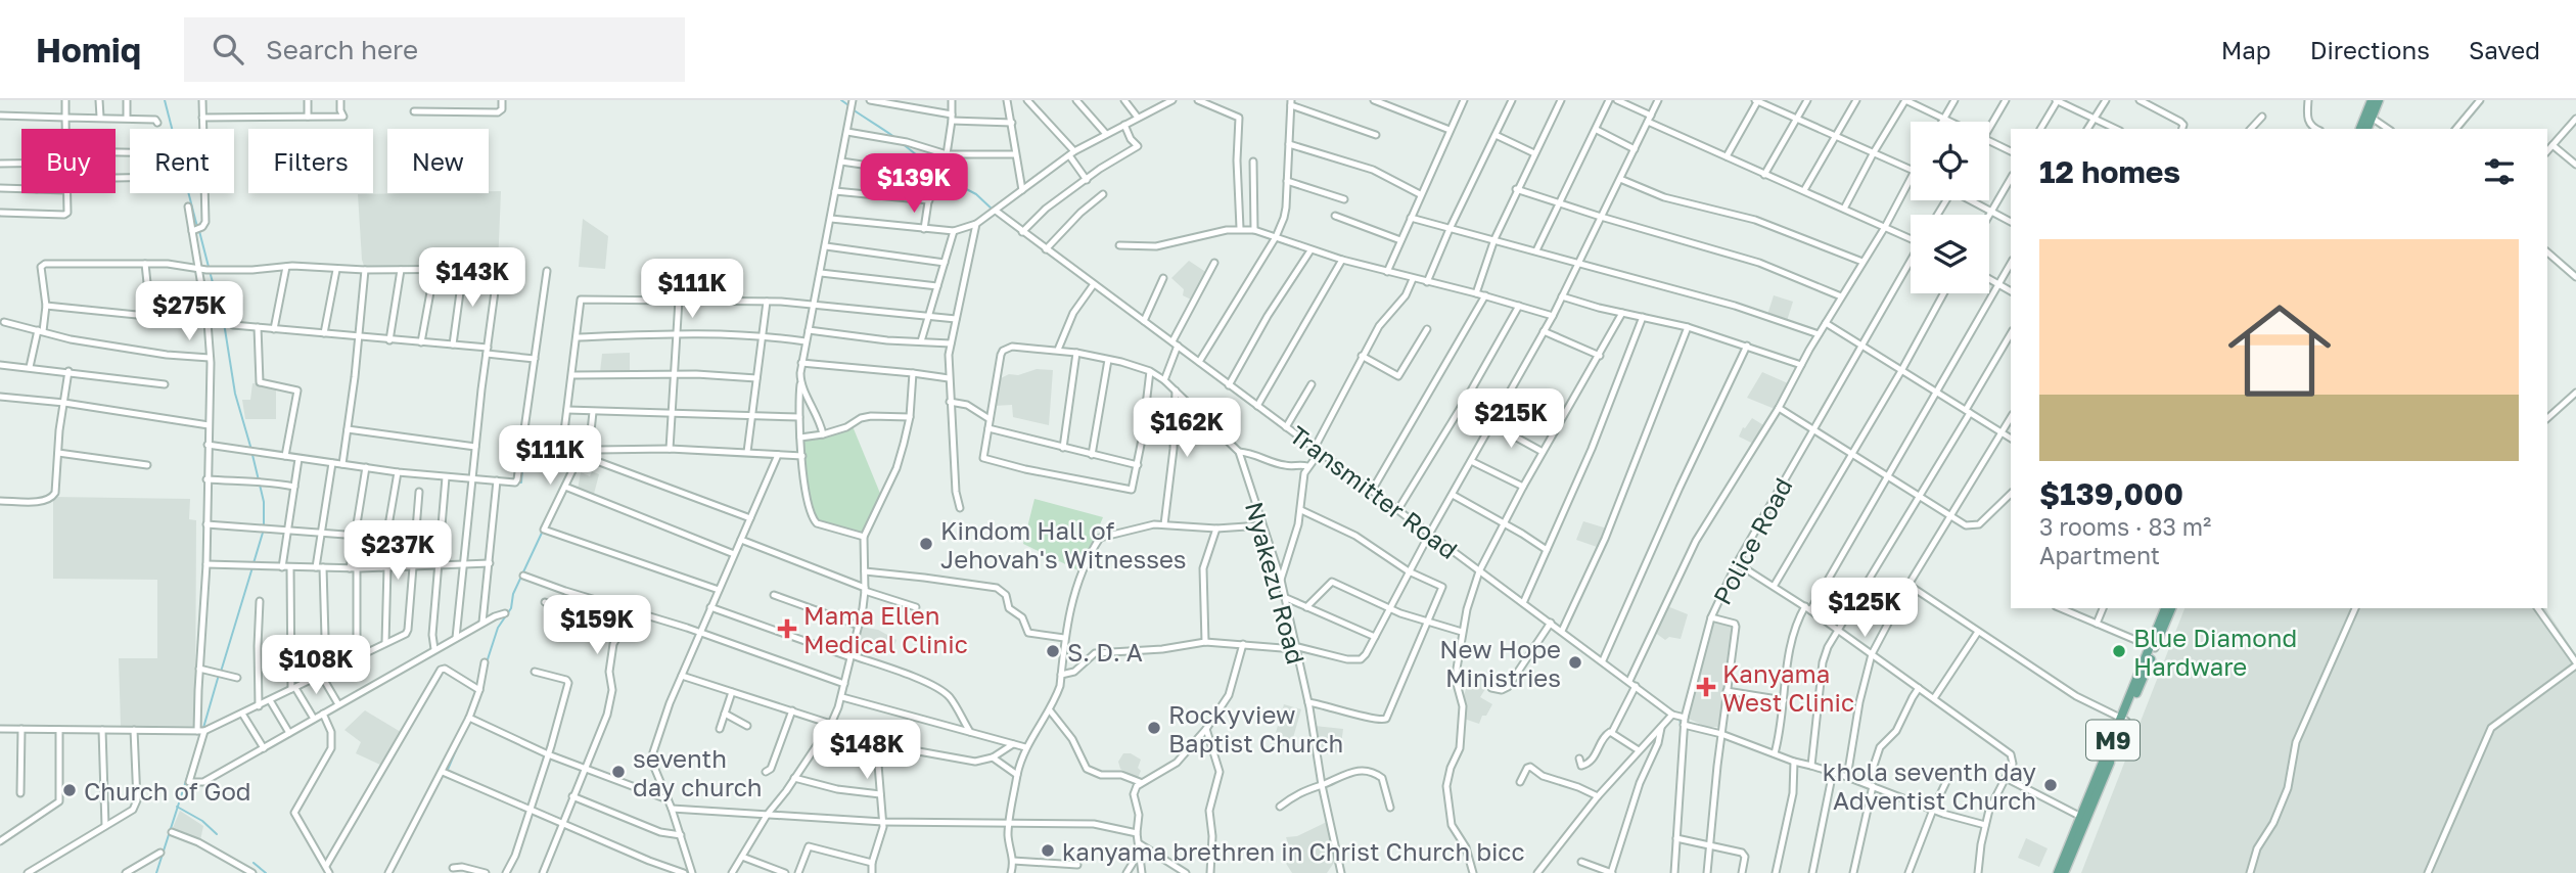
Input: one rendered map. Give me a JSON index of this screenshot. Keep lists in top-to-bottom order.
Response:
{
  "streets": {
    "main road": ["M9"],
    "street": ["Transmitter Road", "Police Road", "Nyakezu Road"]
  },
  "crossings": [
    ["Transmitter Road", "Police Road"]
  ],
  "places": {
    "other": [
      "Kindom Hall of Jehovah's Witnesses",
      "S. D. A",
      "Blue Diamond Hardware",
      "New Hope Ministries",
      "Rockyview Baptist Church",
      "seventh day church",
      "khola seventh day Adventist Church",
      "Church of God",
      "kanyama brethren in Christ Church bicc"
    ],
    "health": ["Mama Ellen Medical Clinic", "Kanyama West Clinic"]
  },
  "page": {
    "header": "Homiq",
    "search": "Search here",
    "nav": ["Map", "Directions", "Saved"],
    "chip": [
      "Buy",
      "Rent",
      "Filters",
      "New"
    ],
    "heading": "12 homes",
    "price": [
      "$139K",
      "$143K",
      "$111K",
      "$275K",
      "$215K",
      "$162K",
      "$111K",
      "$237K",
      "$125K",
      "$159K",
      "$108K",
      "$148K"
    ],
    "list": [
      {
        "name": "$139,000",
        "note": "3 rooms · 83 m² · Apartment"
      }
    ]
  }
}
